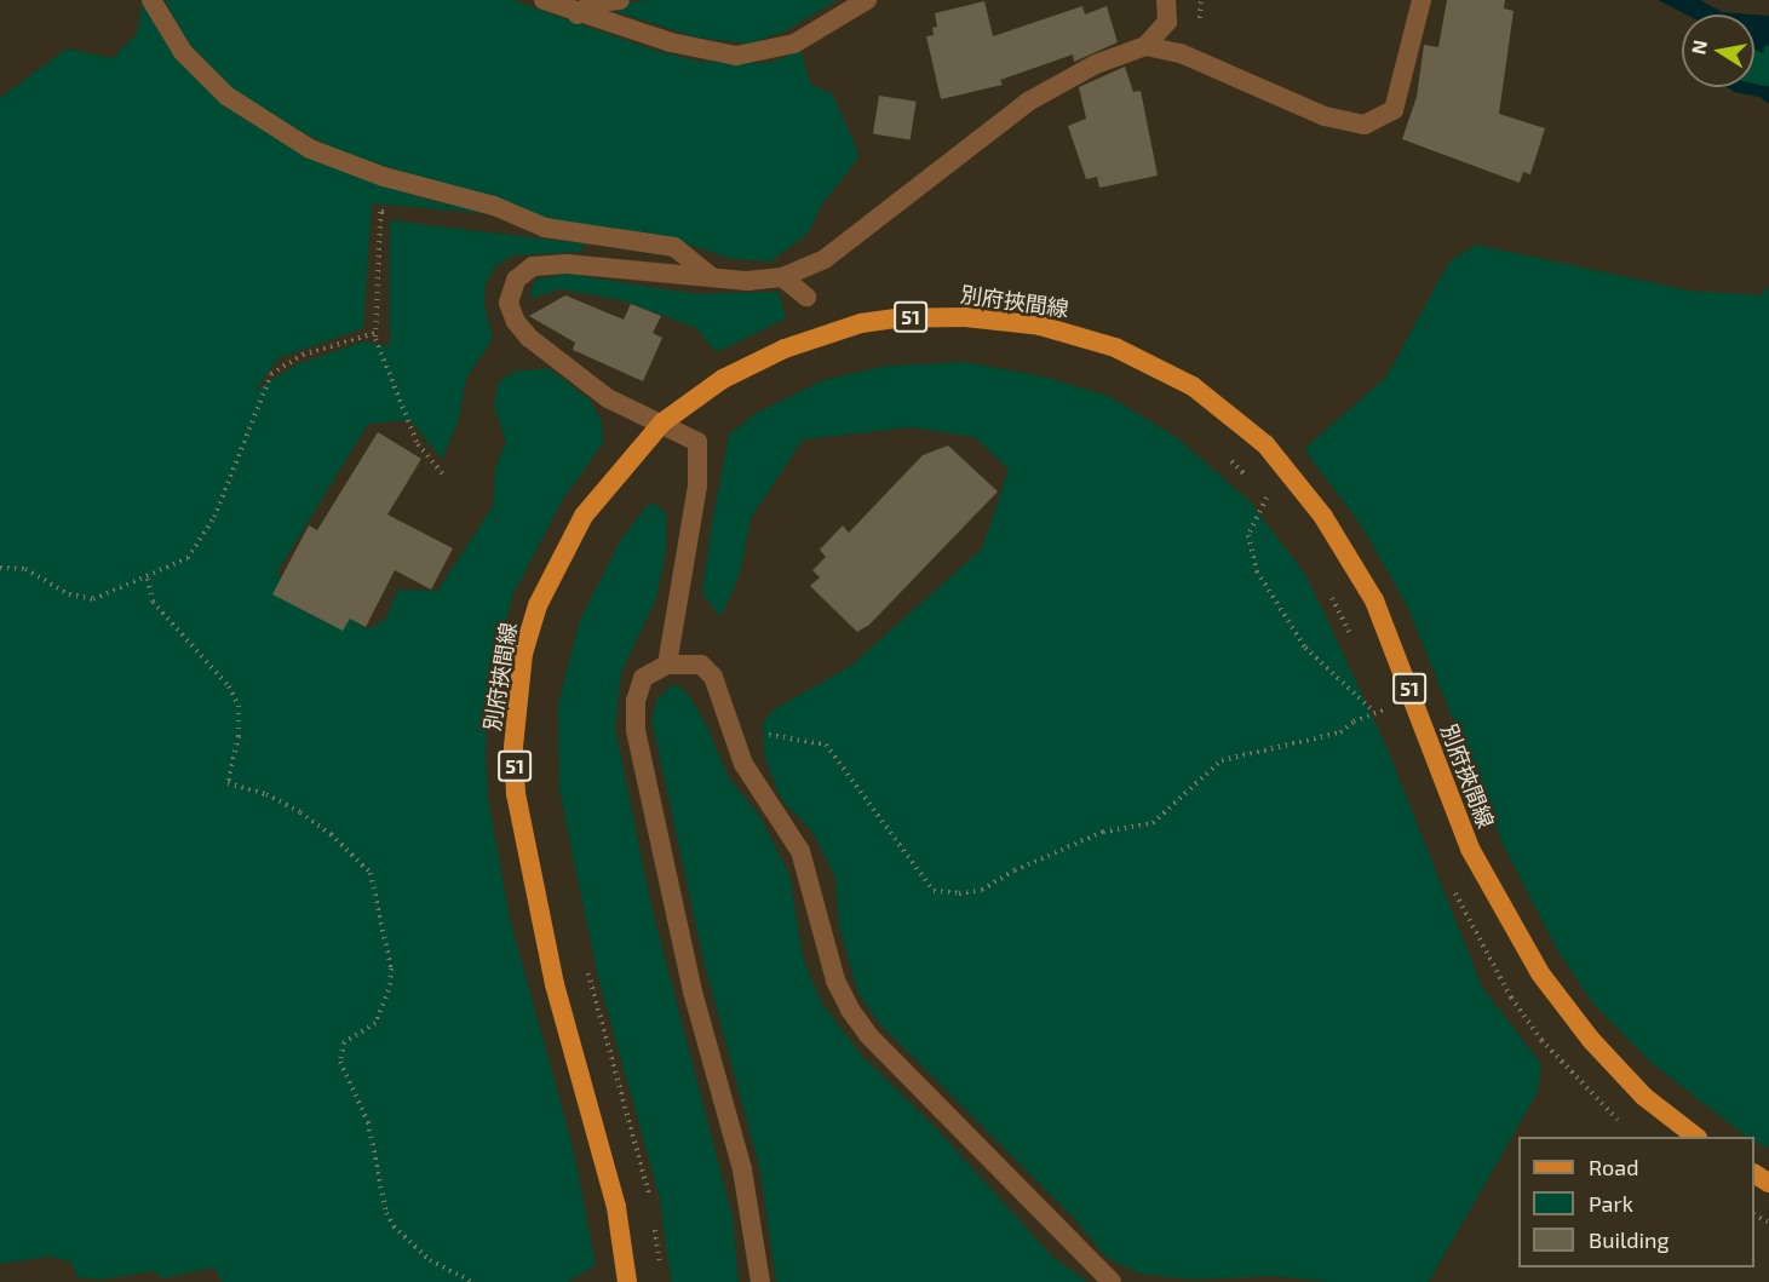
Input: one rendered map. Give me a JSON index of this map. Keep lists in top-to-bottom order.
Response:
{
  "streets": {
    "main road": ["別府挾間線", "51"]
  },
  "legend": ["Road", "Park", "Building"],
  "north": "left"
}
